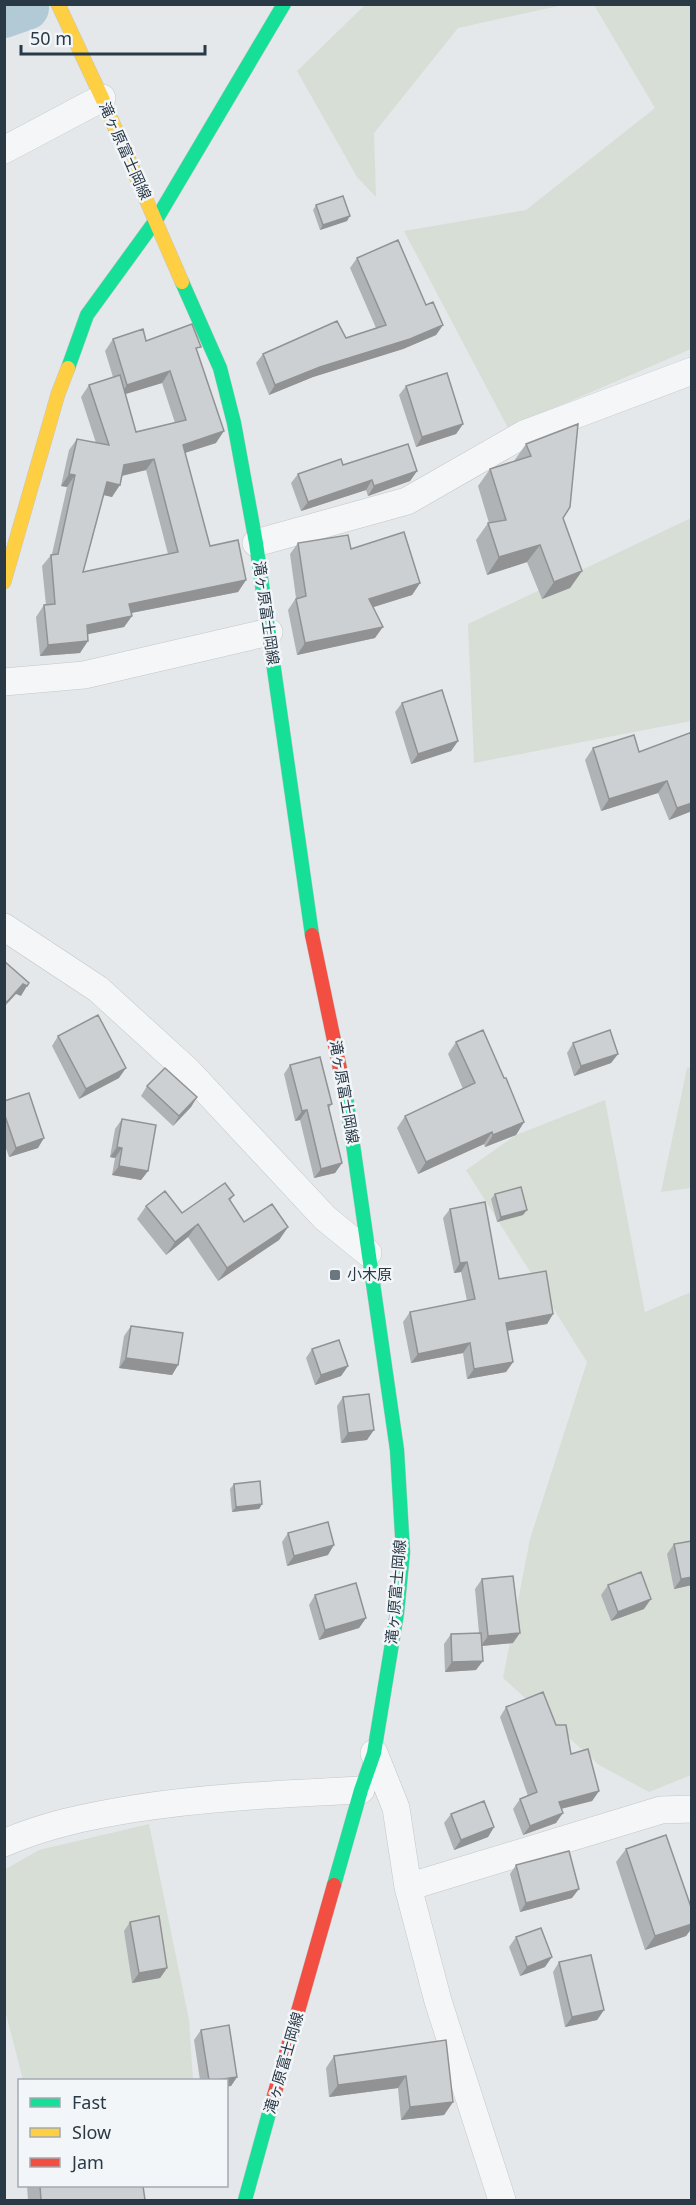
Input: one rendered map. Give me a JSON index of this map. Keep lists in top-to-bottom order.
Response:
{
  "streets": {
    "main road": ["滝ヶ原富士岡線"]
  },
  "places": {
    "transit": ["小木原"]
  },
  "legend": ["Fast", "Slow", "Jam"],
  "scale_bar": "50 m"
}
